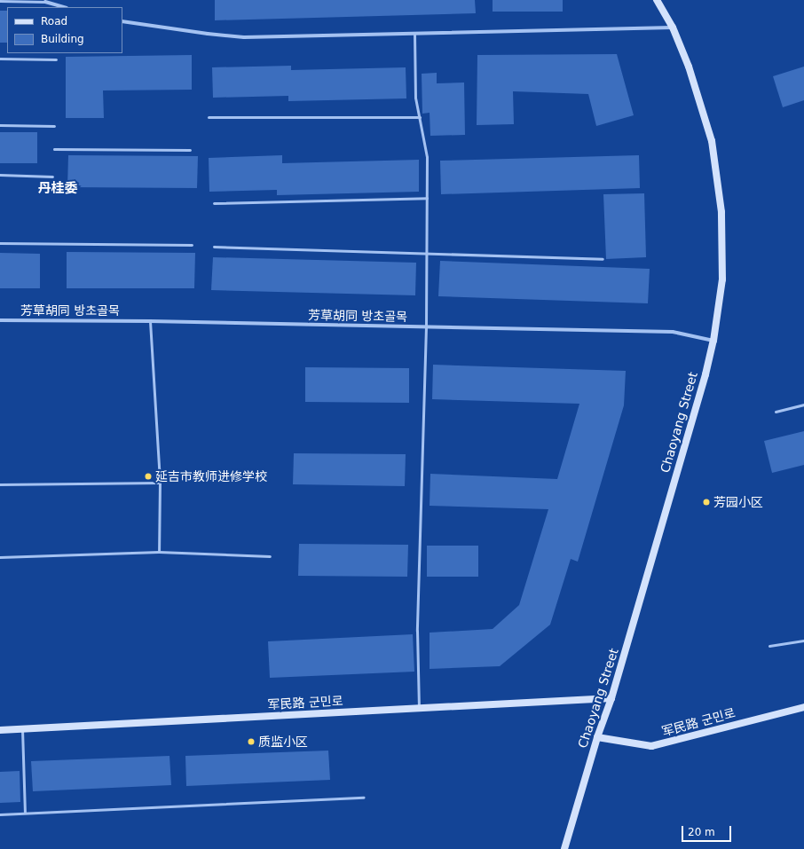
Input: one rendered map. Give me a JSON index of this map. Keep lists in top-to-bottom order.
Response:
{
  "streets": {
    "main road": ["Chaoyang Street", "军民路 군민로"],
    "street": ["芳草胡同 방초골목"]
  },
  "crossings": [
    ["芳草胡同 방초골목", "Chaoyang Street"],
    ["Chaoyang Street", "军民路 군민로"]
  ],
  "districts": ["丹桂委"],
  "places": ["延吉市教师进修学校", "芳园小区", "质监小区"],
  "legend": ["Road", "Building"],
  "scale_bar": "20 m"
}
